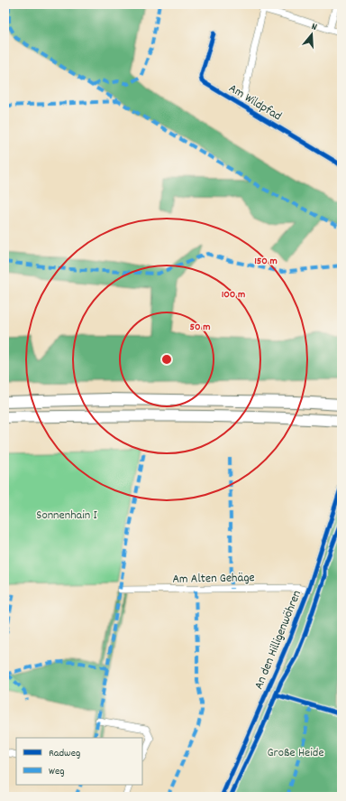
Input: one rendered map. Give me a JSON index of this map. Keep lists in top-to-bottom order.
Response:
{
  "streets": {
    "street": ["Am Wildpfad", "Am Alten Gehäge", "An den Hilligenwöhren"]
  },
  "crossings": [
    ["Am Alten Gehäge", "An den Hilligenwöhren"]
  ],
  "parks": ["Sonnenhain I", "Große Heide"],
  "legend": ["Radweg", "Weg"],
  "north": "top",
  "rings": ["150 m", "100 m", "50 m"]
}
